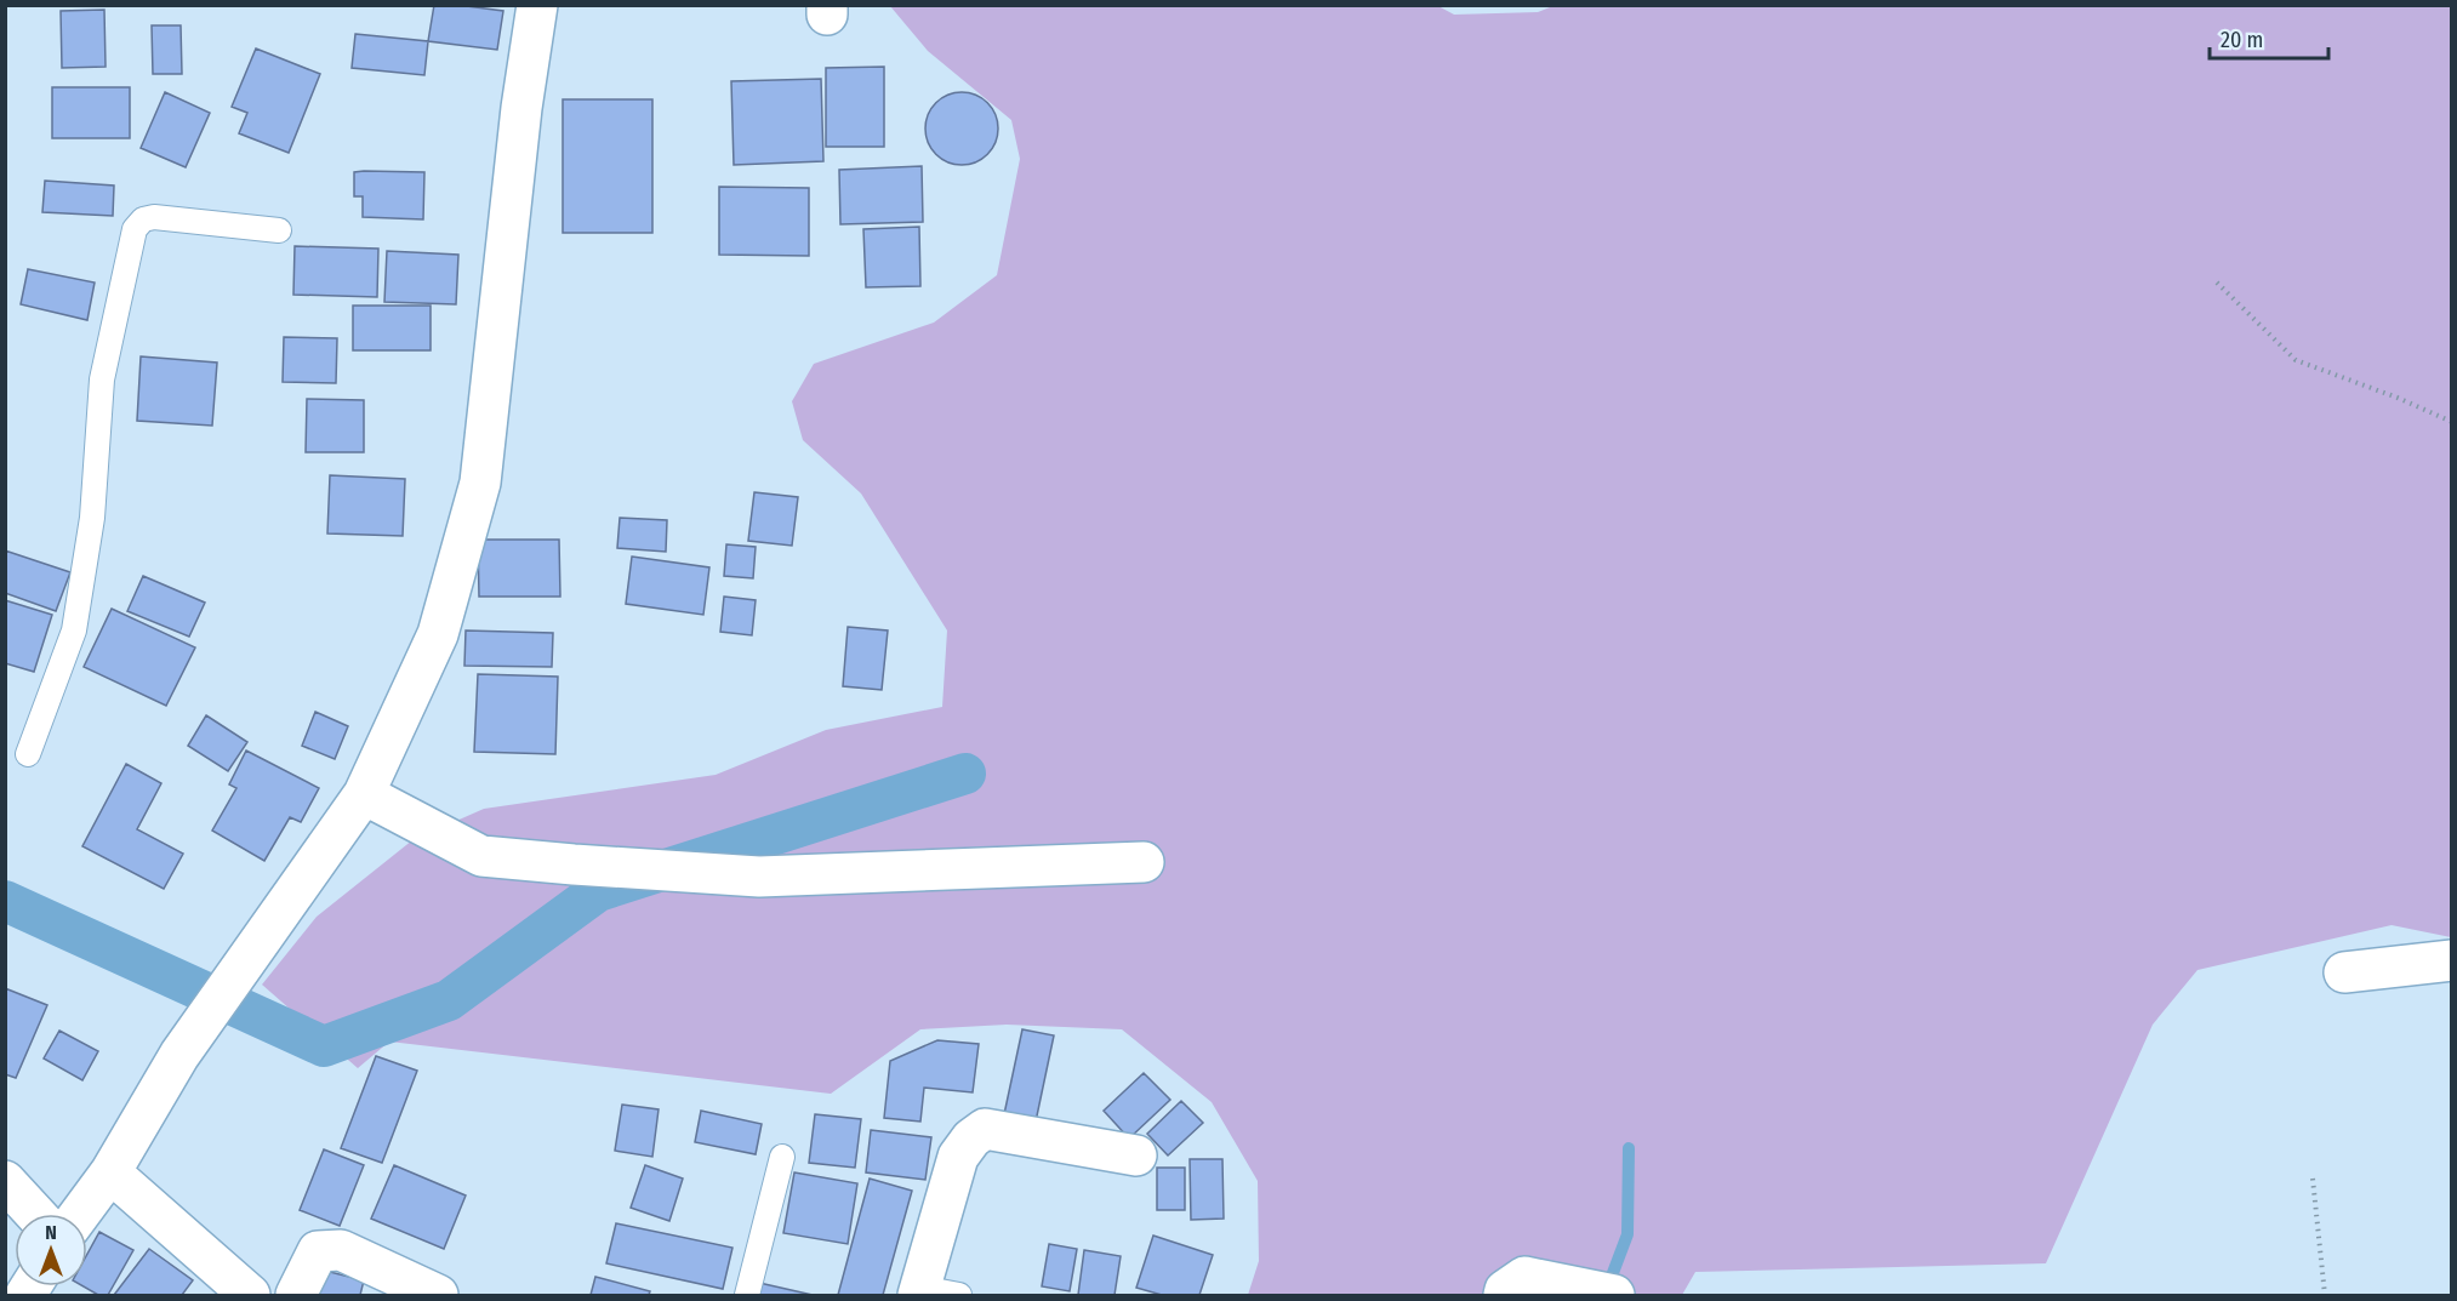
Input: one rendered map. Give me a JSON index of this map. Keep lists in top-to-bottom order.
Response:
{
  "scale_bar": "20 m",
  "north": "top"
}
